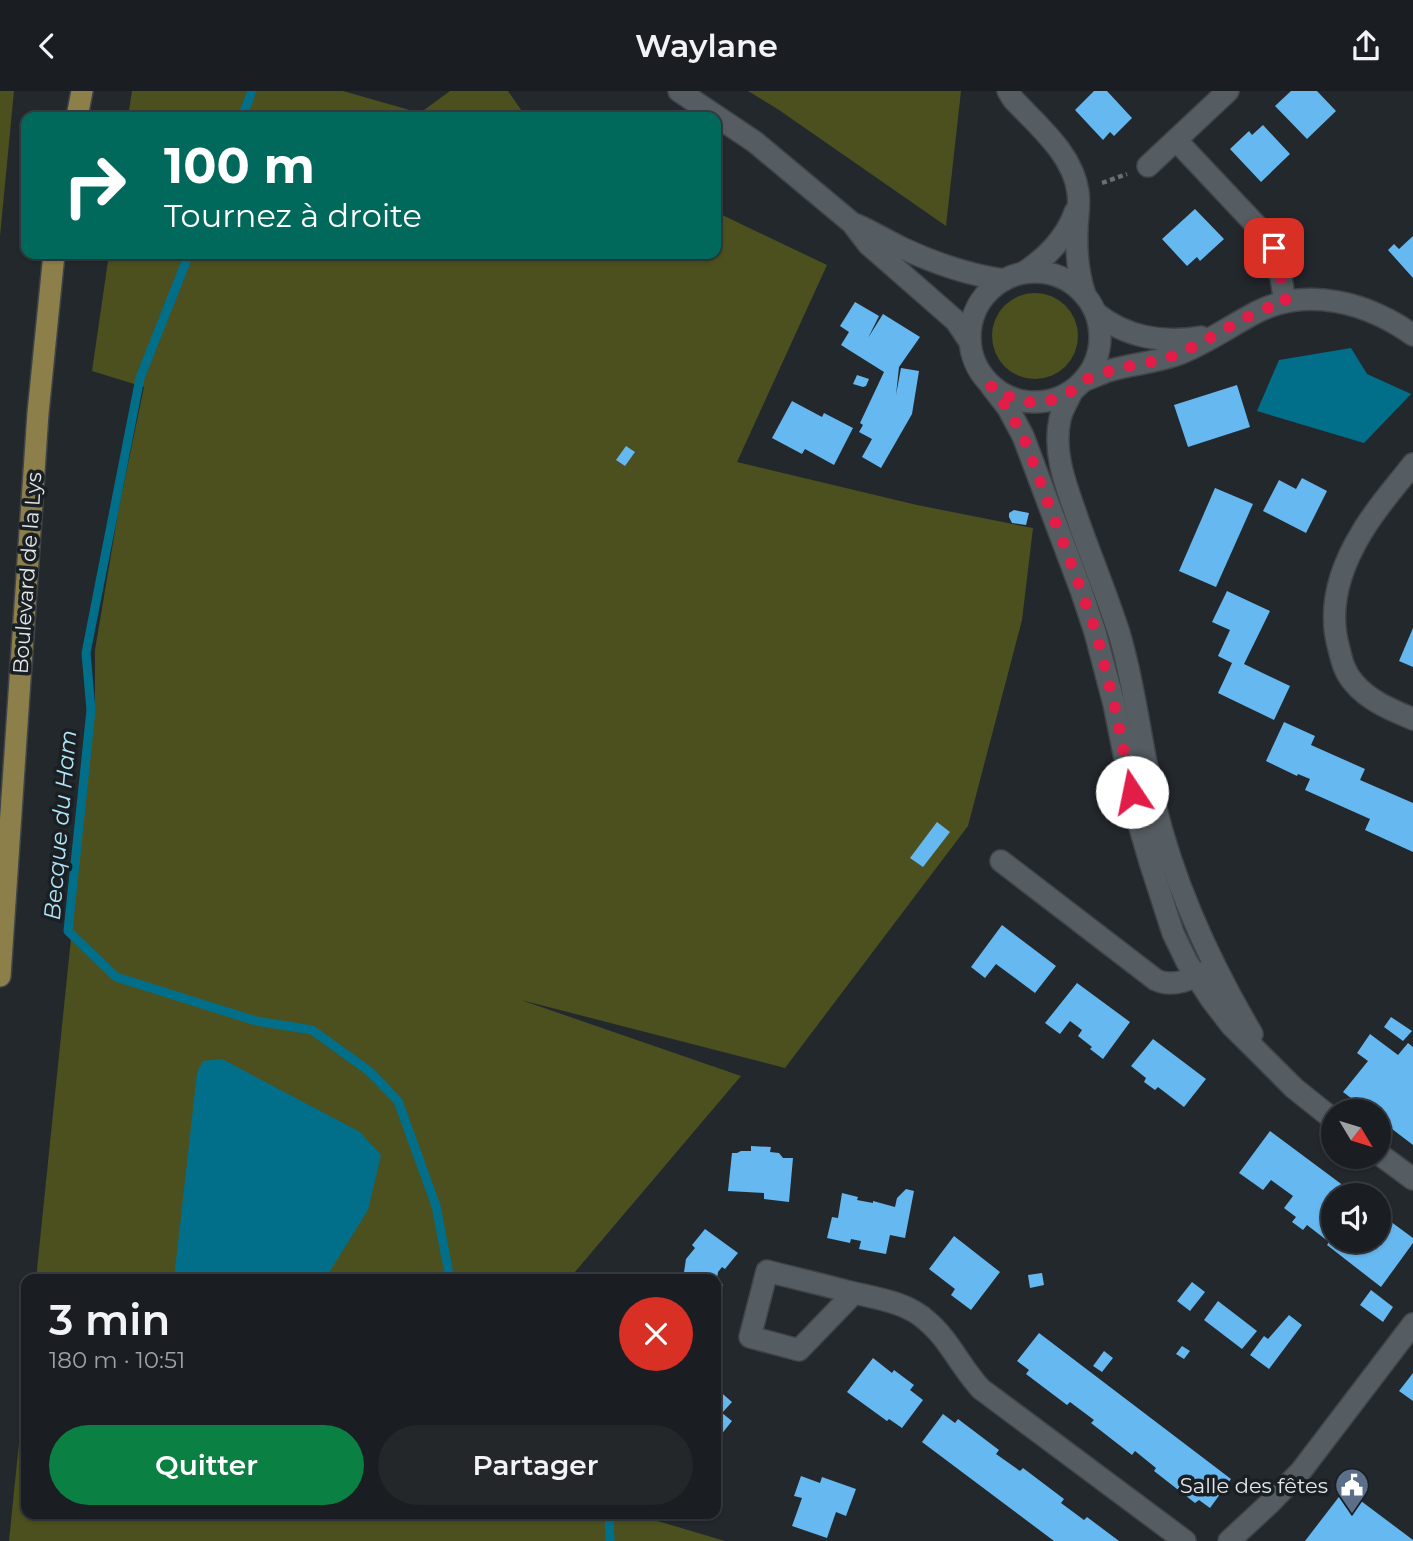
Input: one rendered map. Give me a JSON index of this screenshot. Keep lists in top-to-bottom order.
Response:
{
  "streets": {
    "main road": ["Boulevard de la Lys"]
  },
  "water": ["Becque du Ham"],
  "places": {
    "public building": ["Salle des fêtes"]
  },
  "north": "bottom right",
  "page": {
    "header": "Waylane",
    "turn": ["100 m", "Tournez à droite"],
    "heading": ["3 min", "180 m · 10:51"],
    "buttons": ["Quitter", "Partager"]
  }
}
